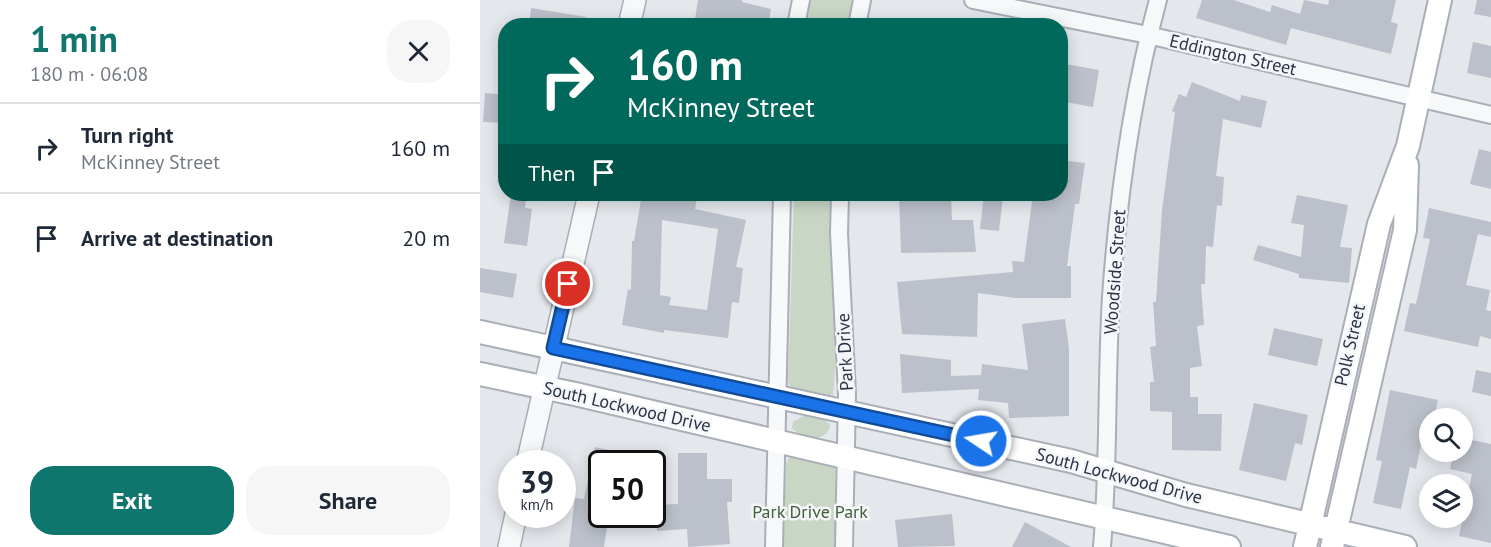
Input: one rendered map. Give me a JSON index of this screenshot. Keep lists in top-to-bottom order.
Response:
{
  "streets": {
    "main road": ["Polk Street", "South Lockwood Drive"],
    "street": ["Eddington Street", "Woodside Street", "Park Drive"]
  },
  "crossings": [
    ["Eddington Street", "Woodside Street"],
    ["Eddington Street", "Polk Street"],
    ["Woodside Street", "South Lockwood Drive"],
    ["Polk Street", "South Lockwood Drive"],
    ["Park Drive", "South Lockwood Drive"]
  ],
  "parks": ["Park Drive Park"],
  "page": {
    "heading": ["1 min", "180 m · 06:08"],
    "turn": ["160 m", "McKinney Street"],
    "list": [
      {
        "name": "Turn right",
        "note": "McKinney Street",
        "value": "160 m"
      },
      {
        "name": "Arrive at destination",
        "value": "20 m"
      }
    ],
    "then": "Then",
    "speed": "39 km/h",
    "limit": "50",
    "buttons": ["Exit", "Share"]
  }
}
